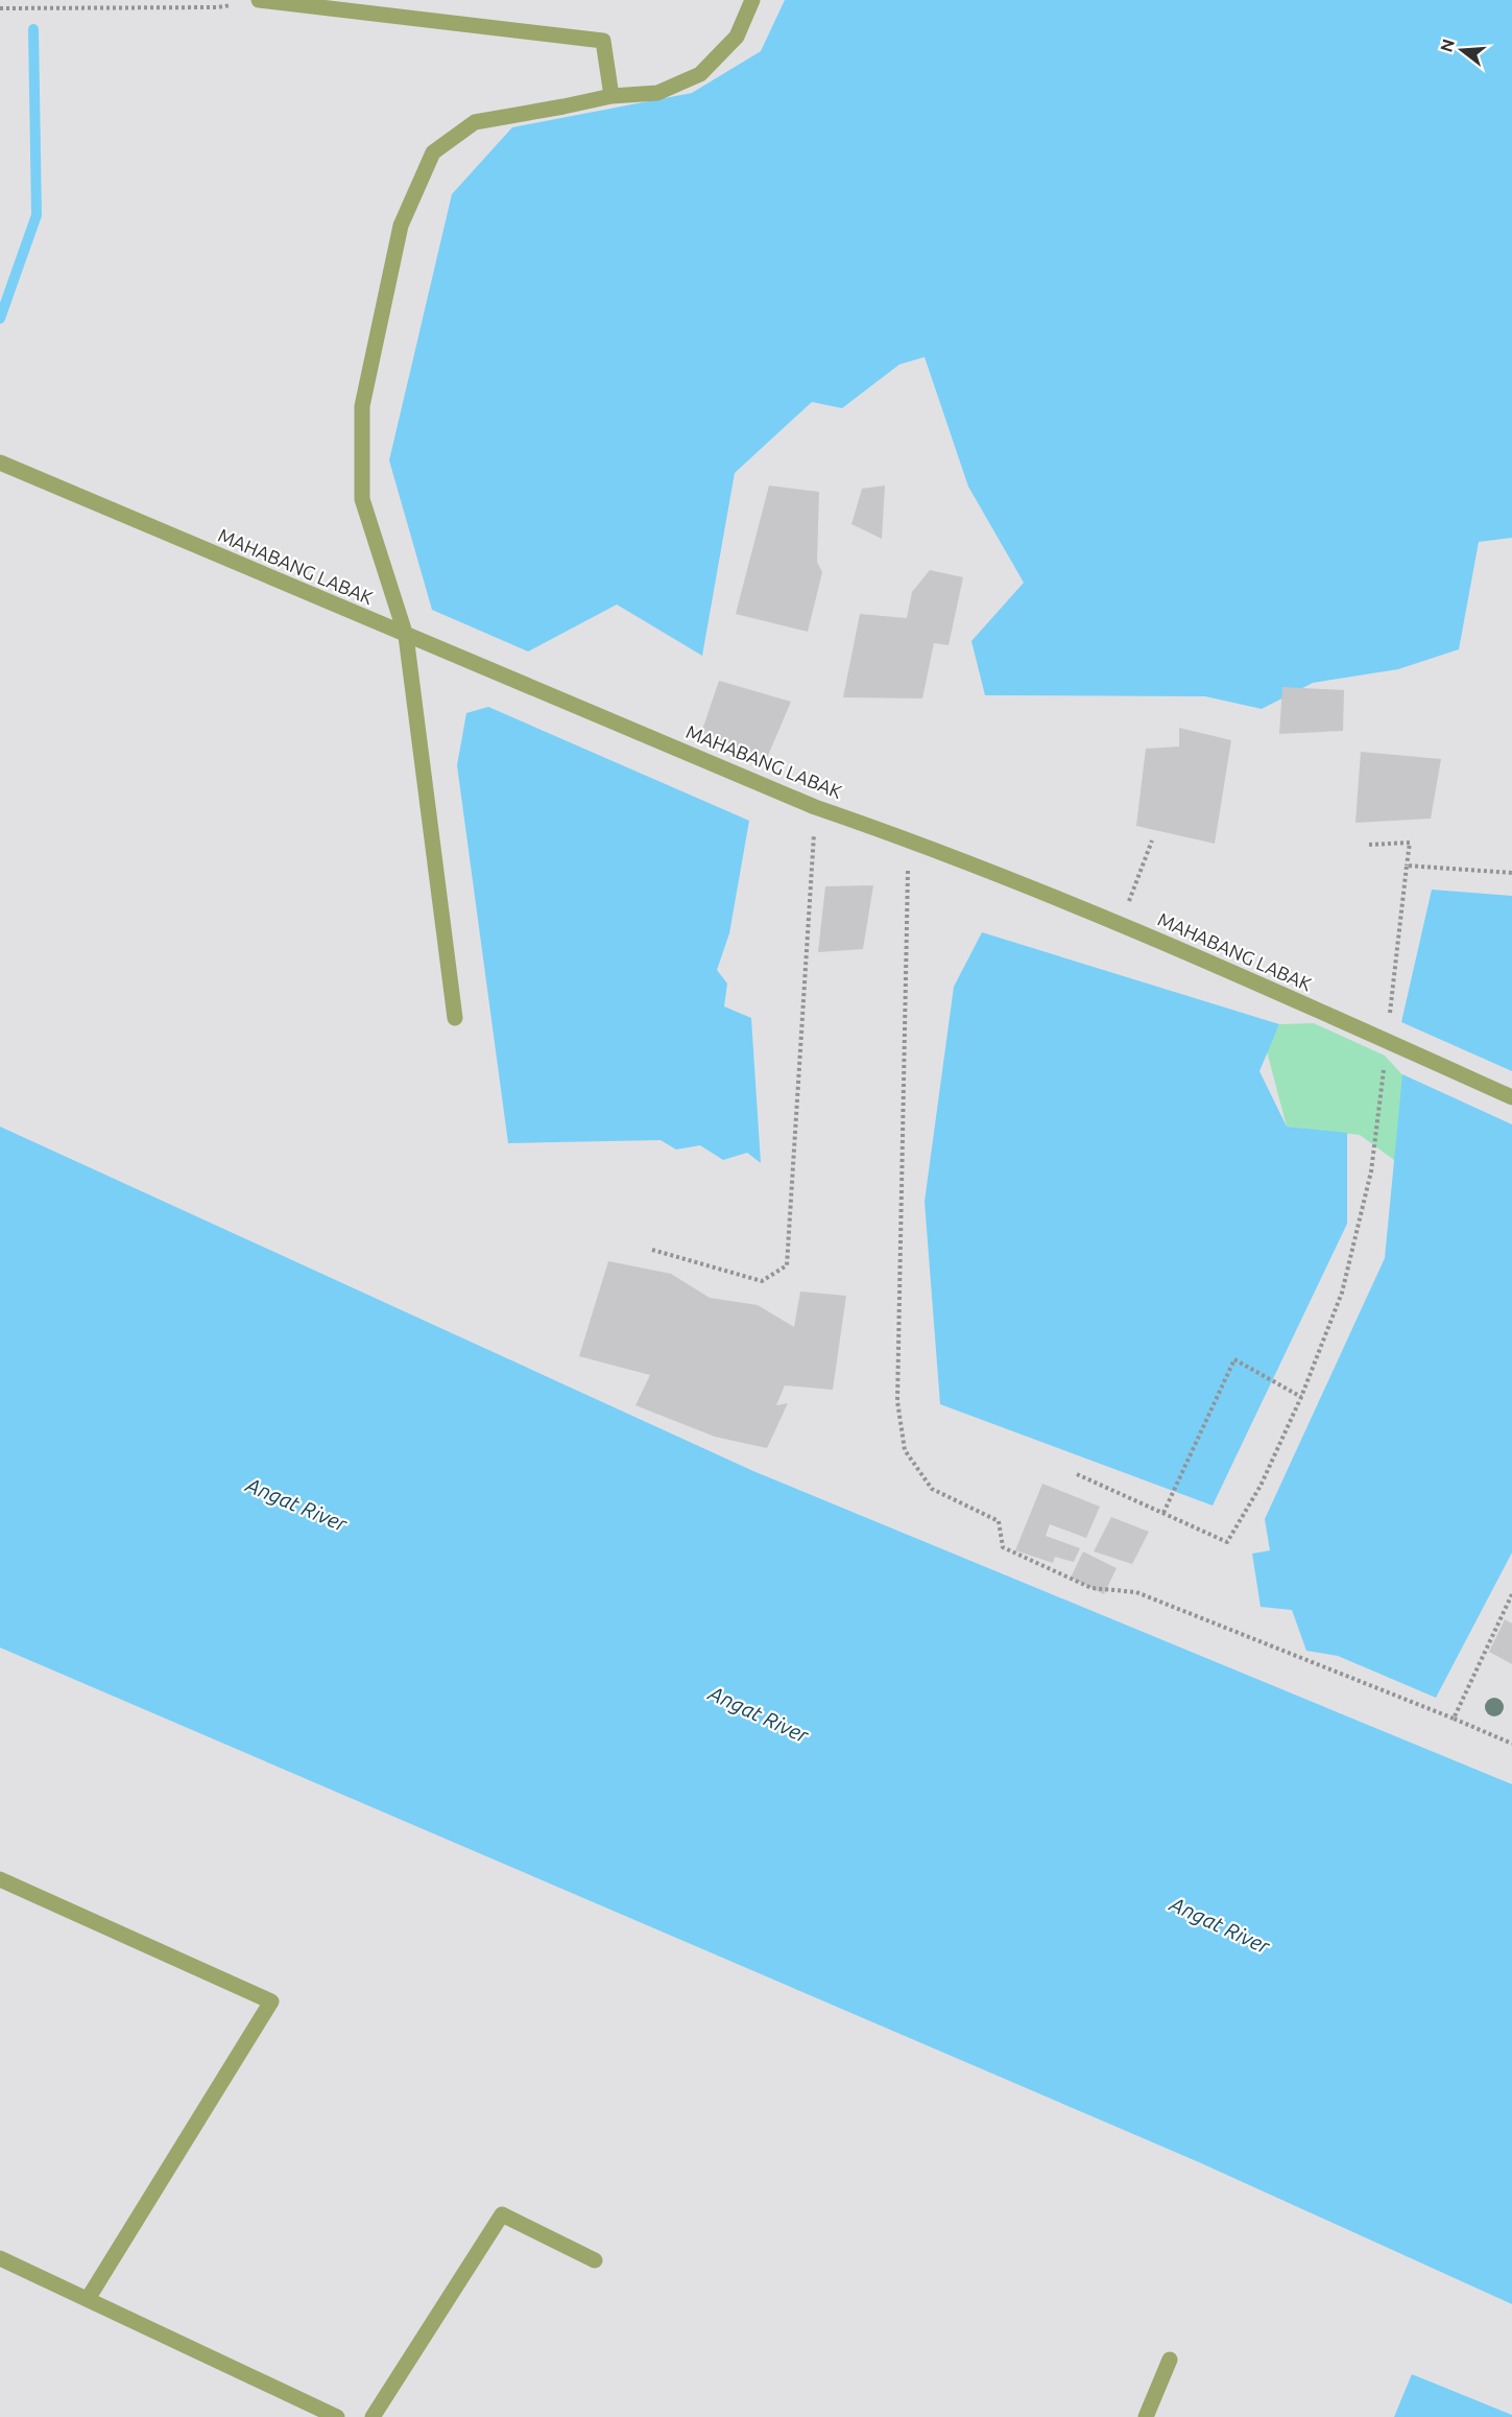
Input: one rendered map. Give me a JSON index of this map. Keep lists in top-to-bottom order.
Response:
{
  "streets": {
    "street": ["MAHABANG LABAK"]
  },
  "water": ["Angat River"],
  "north": "left"
}
